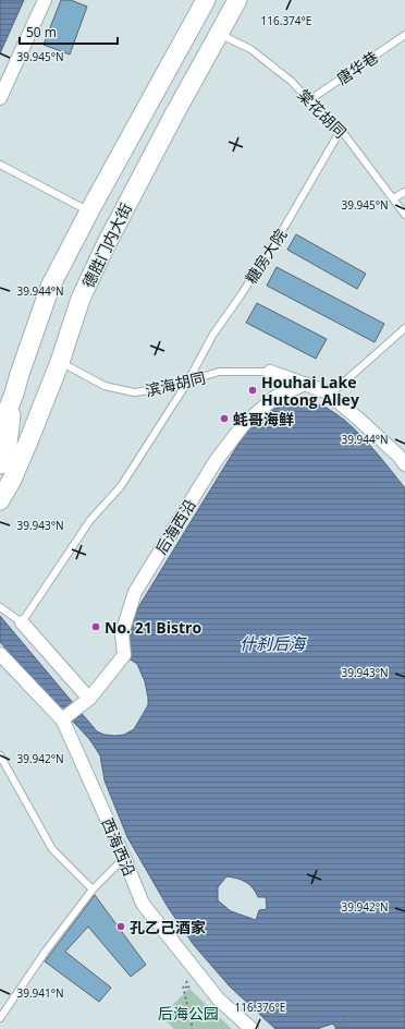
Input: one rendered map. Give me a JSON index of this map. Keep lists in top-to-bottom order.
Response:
{
  "streets": {
    "main road": ["德胜门内大街"],
    "street": ["后海西沿", "西海西沿"],
    "lane": [
      "唐华巷",
      "棠花胡同",
      "糖房大院",
      "滨海胡同"
    ]
  },
  "crossings": [
    ["唐华巷", "棠花胡同"],
    ["棠花胡同", "德胜门内大街"],
    ["棠花胡同", "糖房大院"],
    ["德胜门内大街", "滨海胡同"],
    ["糖房大院", "滨海胡同"],
    ["后海西沿", "西海西沿"]
  ],
  "water": ["什刹后海"],
  "parks": ["后海公园"],
  "places": [
    "Houhai Lake Hutong Alley",
    "蚝哥海鲜",
    "No. 21 Bistro",
    "孔乙己酒家"
  ],
  "scale_bar": "50 m",
  "coordinates": [
    "116.374°E",
    "39.945°N",
    "39.944°N",
    "39.943°N",
    "39.942°N",
    "39.941°N",
    "116.376°E"
  ]
}
